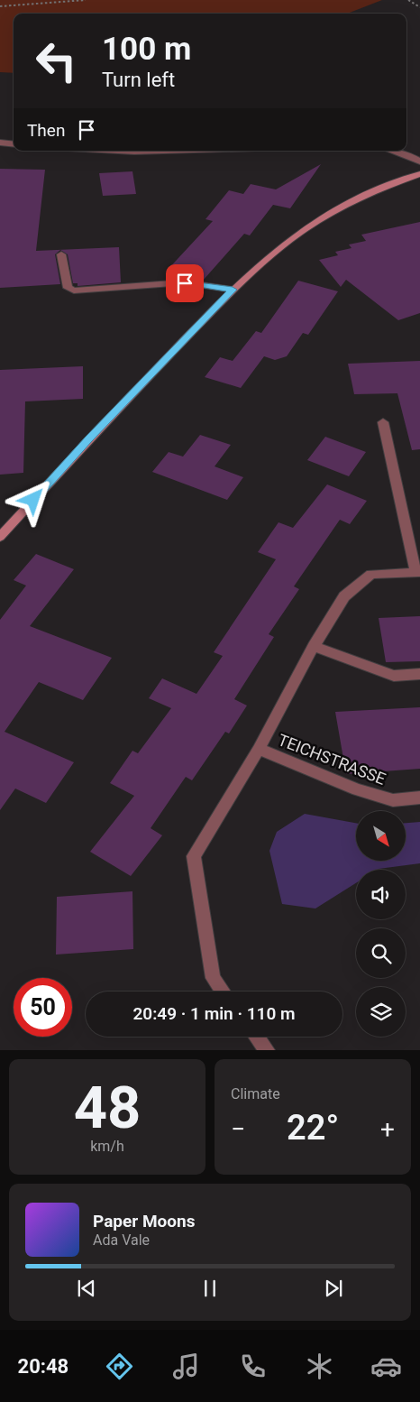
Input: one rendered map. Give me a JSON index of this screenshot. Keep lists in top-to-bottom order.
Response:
{
  "streets": {
    "street": ["TEICHSTRASSE"]
  },
  "north": "bottom right",
  "page": {
    "turn": ["100 m", "Turn left"],
    "then": "Then",
    "limit": "50",
    "trip": "20:49 · 1 min · 110 m",
    "tile": [
      ["48", "km/h"],
      "Climate"
    ],
    "heat": ["−", "22°", "+"],
    "song": ["Paper Moons", "Ada Vale"],
    "tabs": "20:48"
  }
}
